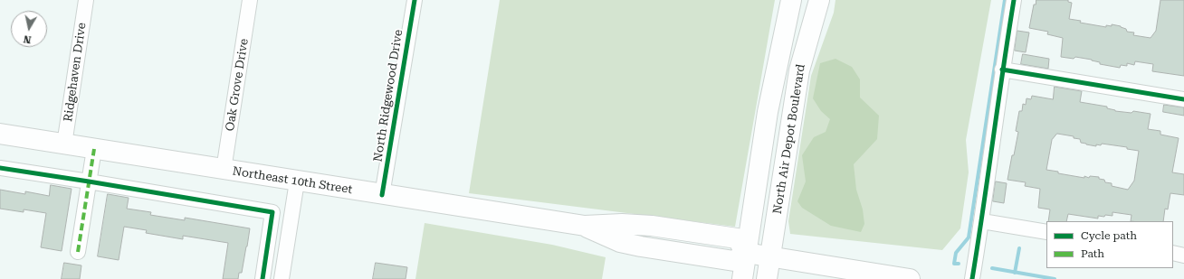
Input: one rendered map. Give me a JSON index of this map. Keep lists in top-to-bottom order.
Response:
{
  "streets": {
    "main road": ["North Air Depot Boulevard", "Northeast 10th Street"],
    "street": ["Ridgehaven Drive", "Oak Grove Drive", "North Ridgewood Drive"]
  },
  "crossings": [
    ["Ridgehaven Drive", "Northeast 10th Street"],
    ["Oak Grove Drive", "Northeast 10th Street"],
    ["North Ridgewood Drive", "Northeast 10th Street"],
    ["North Air Depot Boulevard", "Northeast 10th Street"]
  ],
  "legend": ["Cycle path", "Path"],
  "north": "bottom"
}
